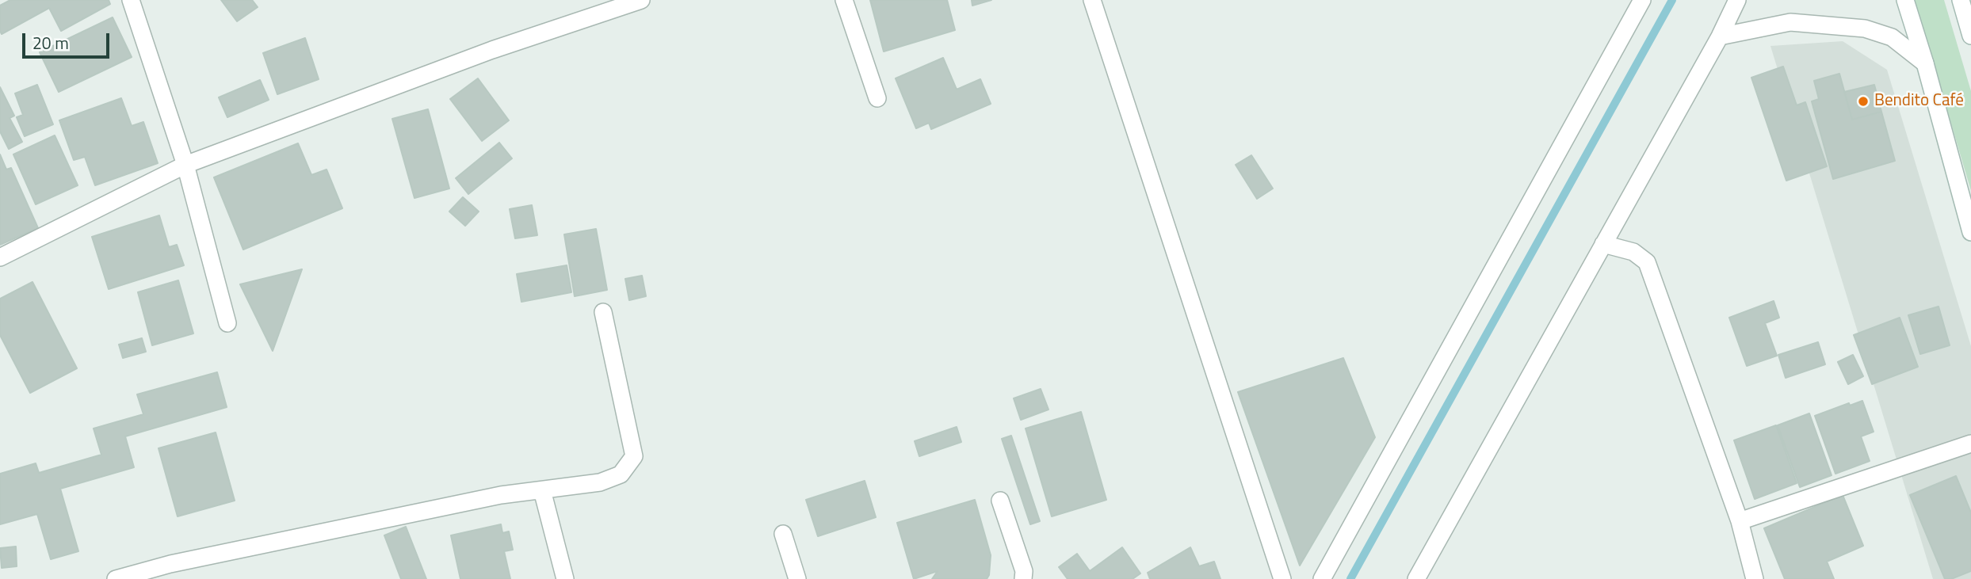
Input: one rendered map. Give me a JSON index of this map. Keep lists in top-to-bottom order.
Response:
{
  "places": ["Bendito Café"],
  "scale_bar": "20 m"
}
